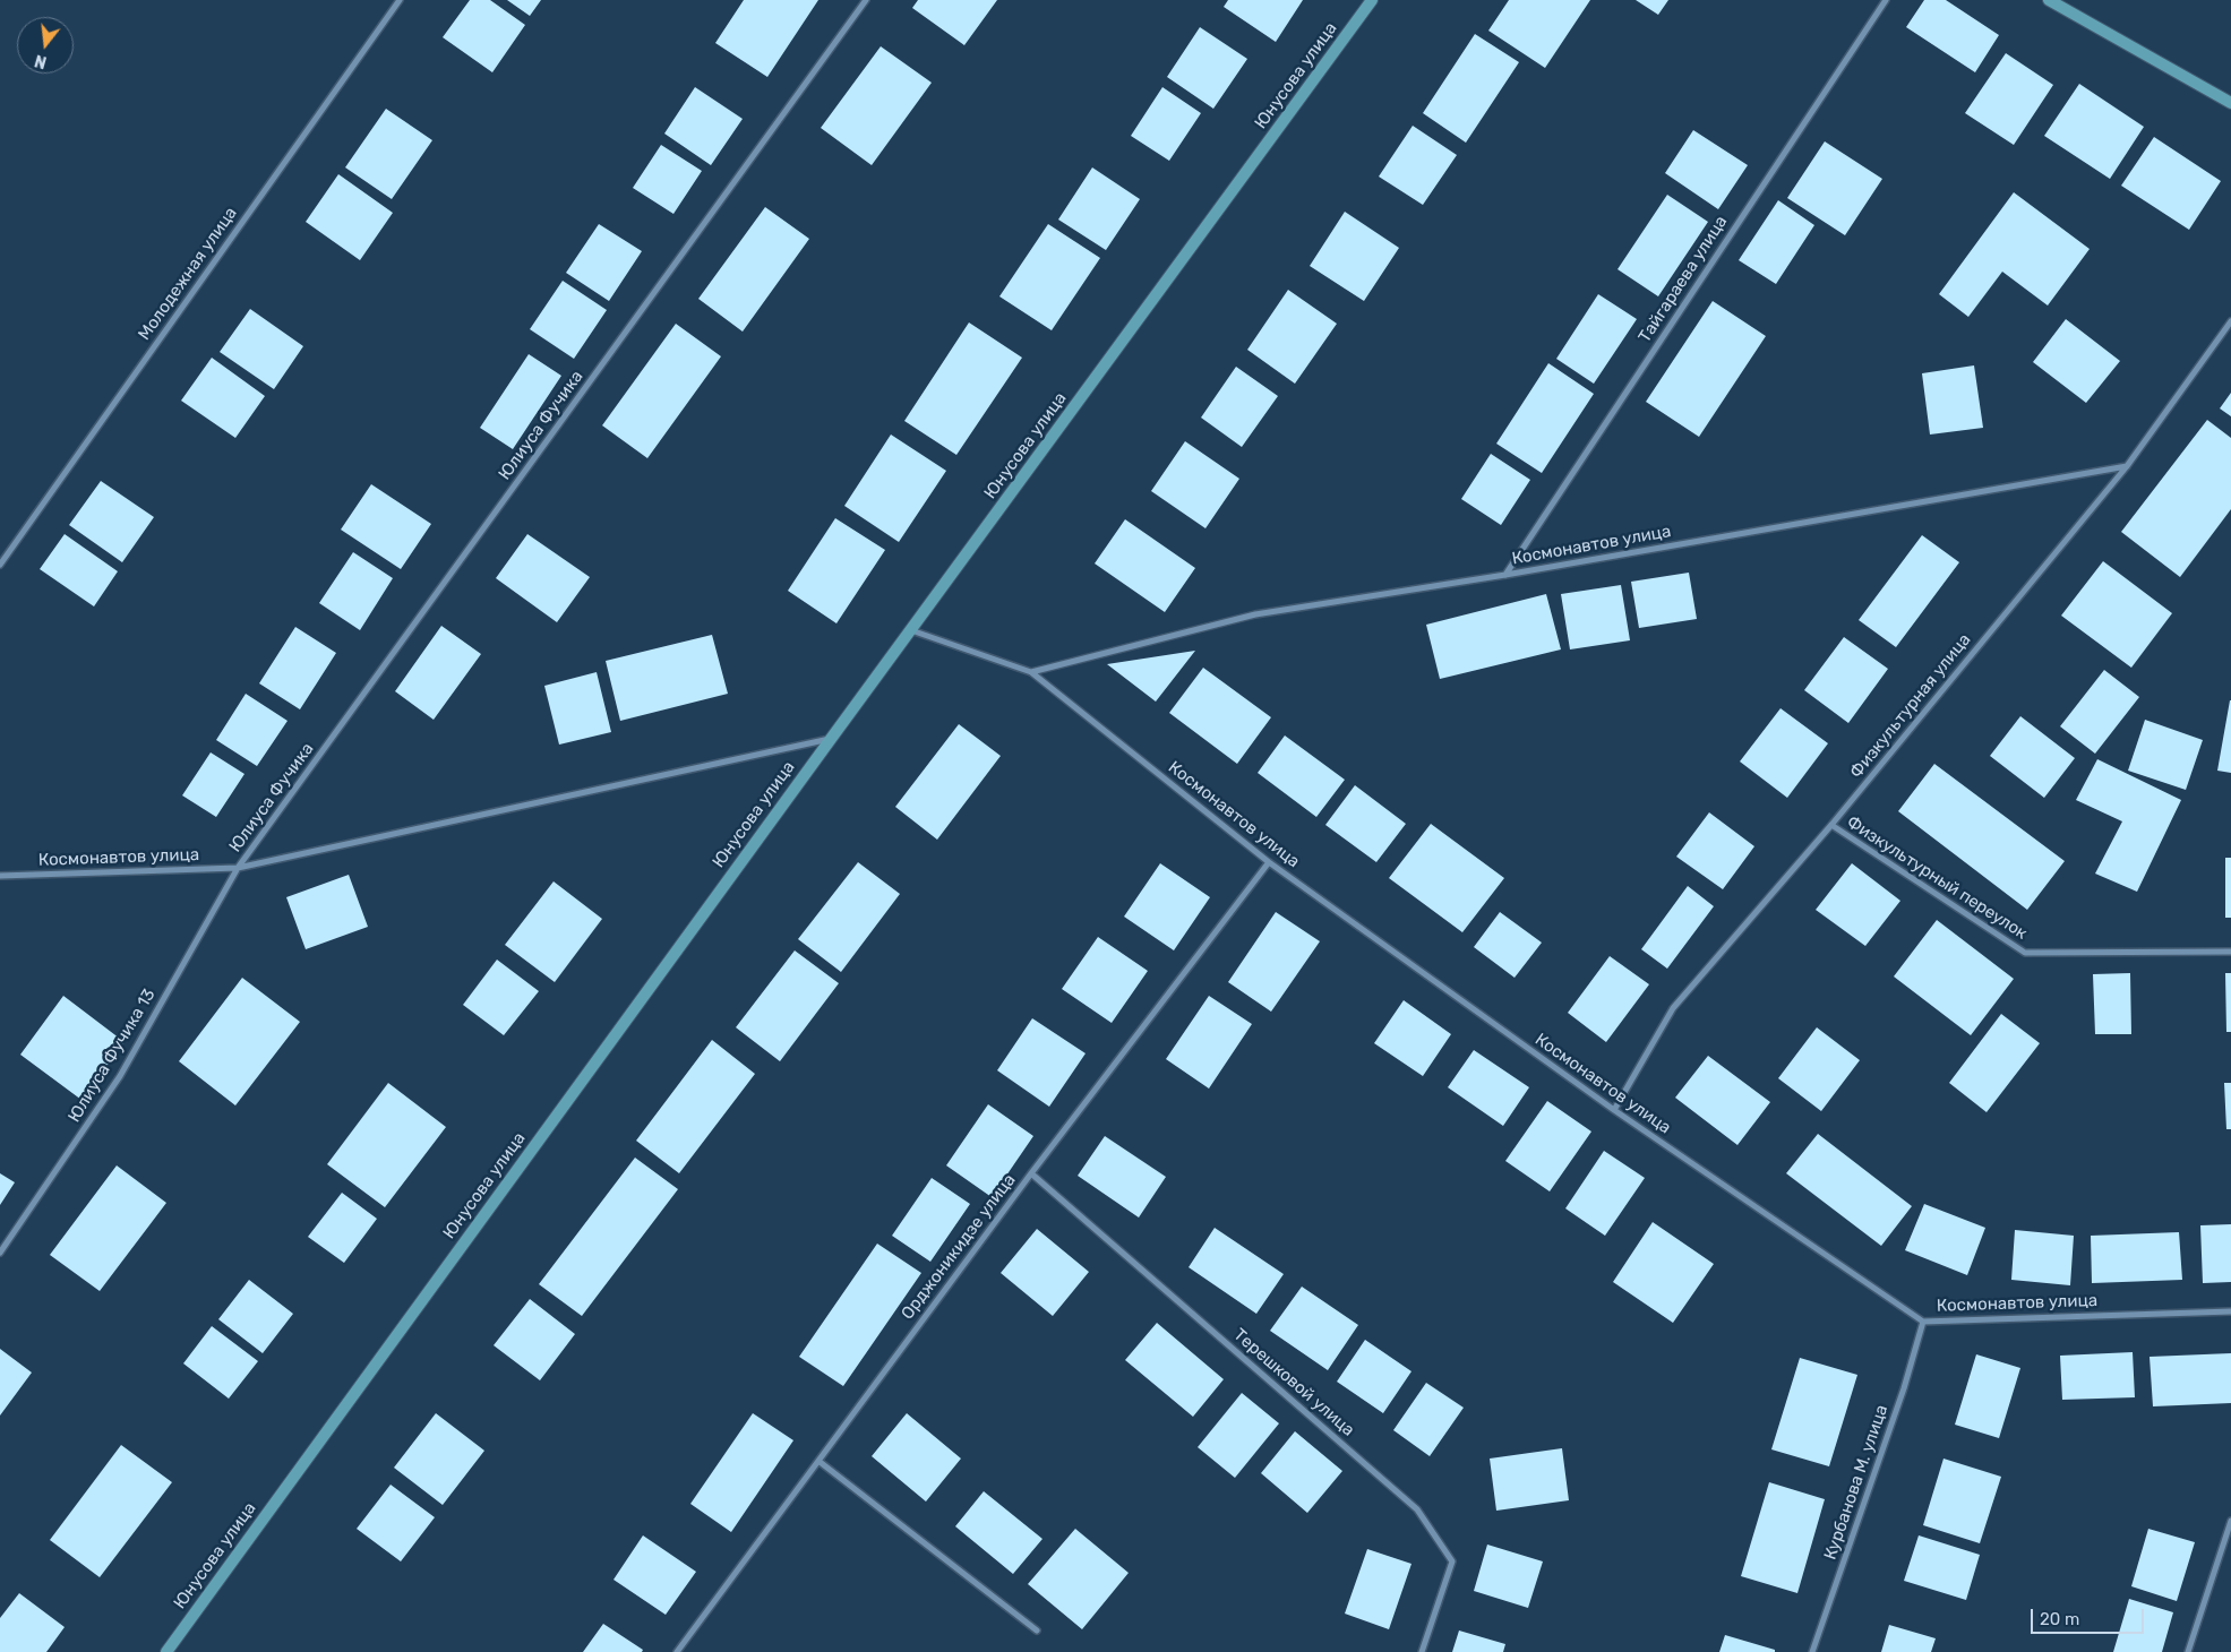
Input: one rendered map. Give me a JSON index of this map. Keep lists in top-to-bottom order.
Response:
{
  "streets": {
    "main road": ["Юнусова улица"],
    "street": [
      "Молодежная улица",
      "Тайгараева улица",
      "Юлиуса Фучика",
      "Космонавтов улица",
      "Физкультурная улица",
      "Физкультурный переулок",
      "Юлиуса Фучика 13",
      "Орджоникидзе улица",
      "Терешковой улица",
      "Курбанова М. улица"
    ]
  },
  "crossings": [
    ["Юнусова улица", "Космонавтов улица"],
    ["Тайгараева улица", "Космонавтов улица"],
    ["Юлиуса Фучика", "Космонавтов улица"],
    ["Юлиуса Фучика", "Юлиуса Фучика 13"],
    ["Космонавтов улица", "Физкультурная улица"],
    ["Космонавтов улица", "Юлиуса Фучика 13"],
    ["Космонавтов улица", "Орджоникидзе улица"],
    ["Космонавтов улица", "Курбанова М. улица"],
    ["Физкультурная улица", "Физкультурный переулок"],
    ["Орджоникидзе улица", "Терешковой улица"]
  ],
  "scale_bar": "20 m",
  "north": "bottom"
}
